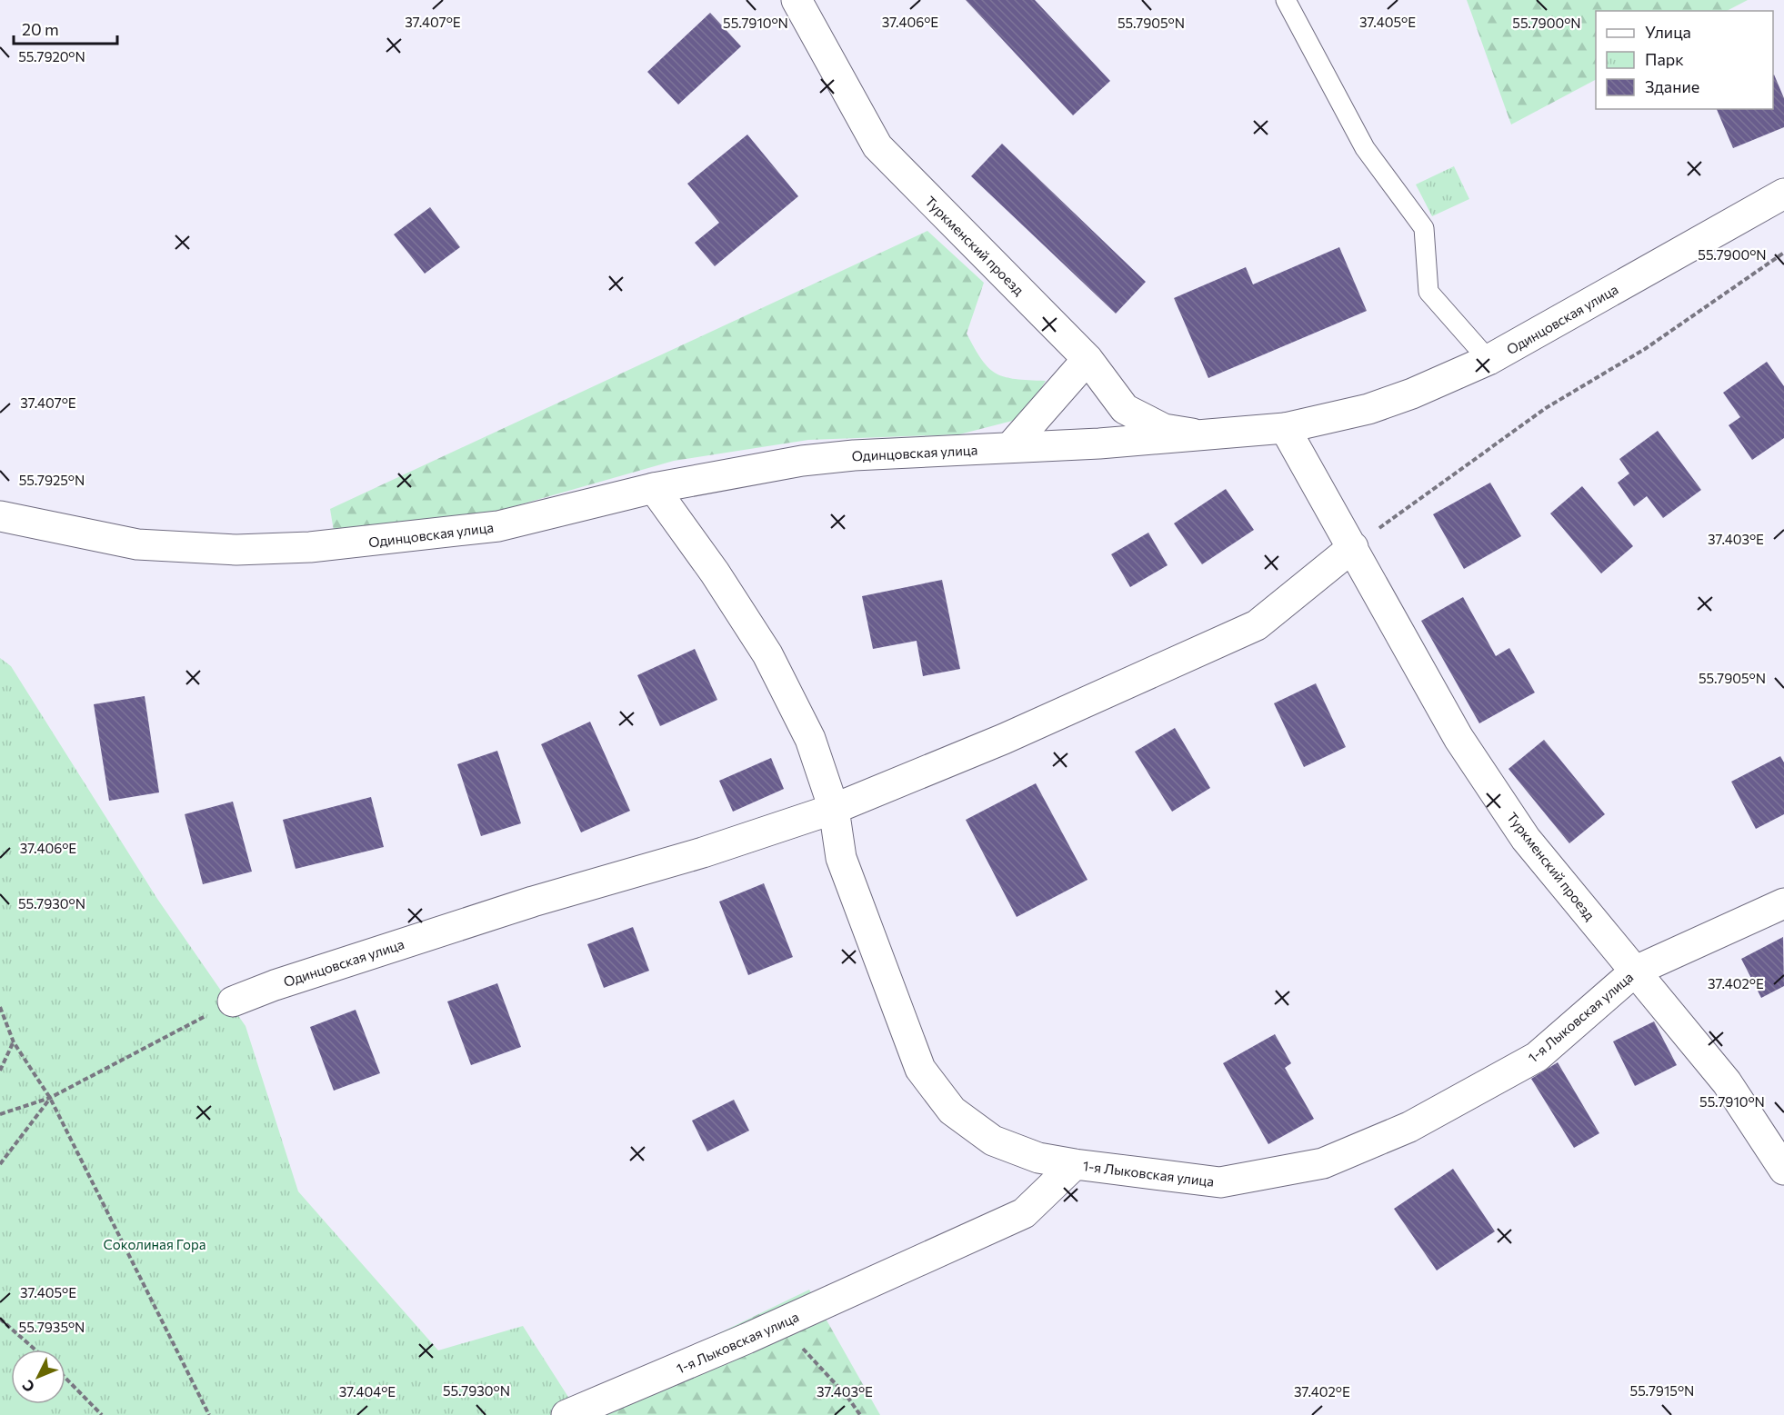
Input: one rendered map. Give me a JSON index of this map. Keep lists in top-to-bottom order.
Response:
{
  "streets": {
    "street": ["Туркменский проезд", "Одинцовская улица", "1-я Лыковская улица"]
  },
  "crossings": [
    ["Туркменский проезд", "Одинцовская улица"],
    ["Туркменский проезд", "1-я Лыковская улица"]
  ],
  "parks": ["Соколиная Гора"],
  "legend": ["Улица", "Парк", "Здание"],
  "scale_bar": "20 m",
  "north": "bottom left",
  "coordinates": [
    "37.407°E",
    "37.406°E",
    "37.405°E",
    "55.7905°N",
    "55.7900°N",
    "55.7910°N",
    "55.7920°N",
    "55.7925°N",
    "37.403°E",
    "55.7930°N",
    "37.402°E",
    "55.7935°N",
    "55.7915°N",
    "37.404°E"
  ]
}
